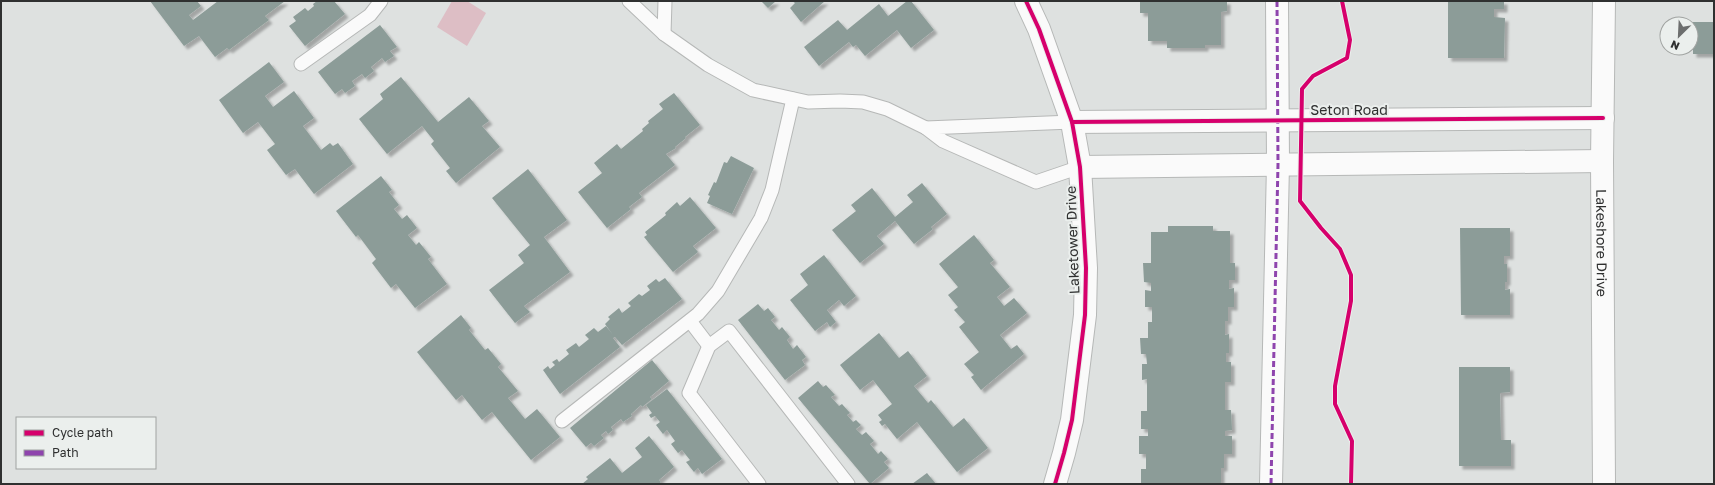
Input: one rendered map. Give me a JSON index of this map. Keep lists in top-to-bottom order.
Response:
{
  "streets": {
    "street": ["Seton Road", "Laketower Drive", "Lakeshore Drive"]
  },
  "crossings": [
    ["Seton Road", "Laketower Drive"],
    ["Seton Road", "Lakeshore Drive"]
  ],
  "legend": ["Cycle path", "Path"],
  "north": "bottom left"
}
